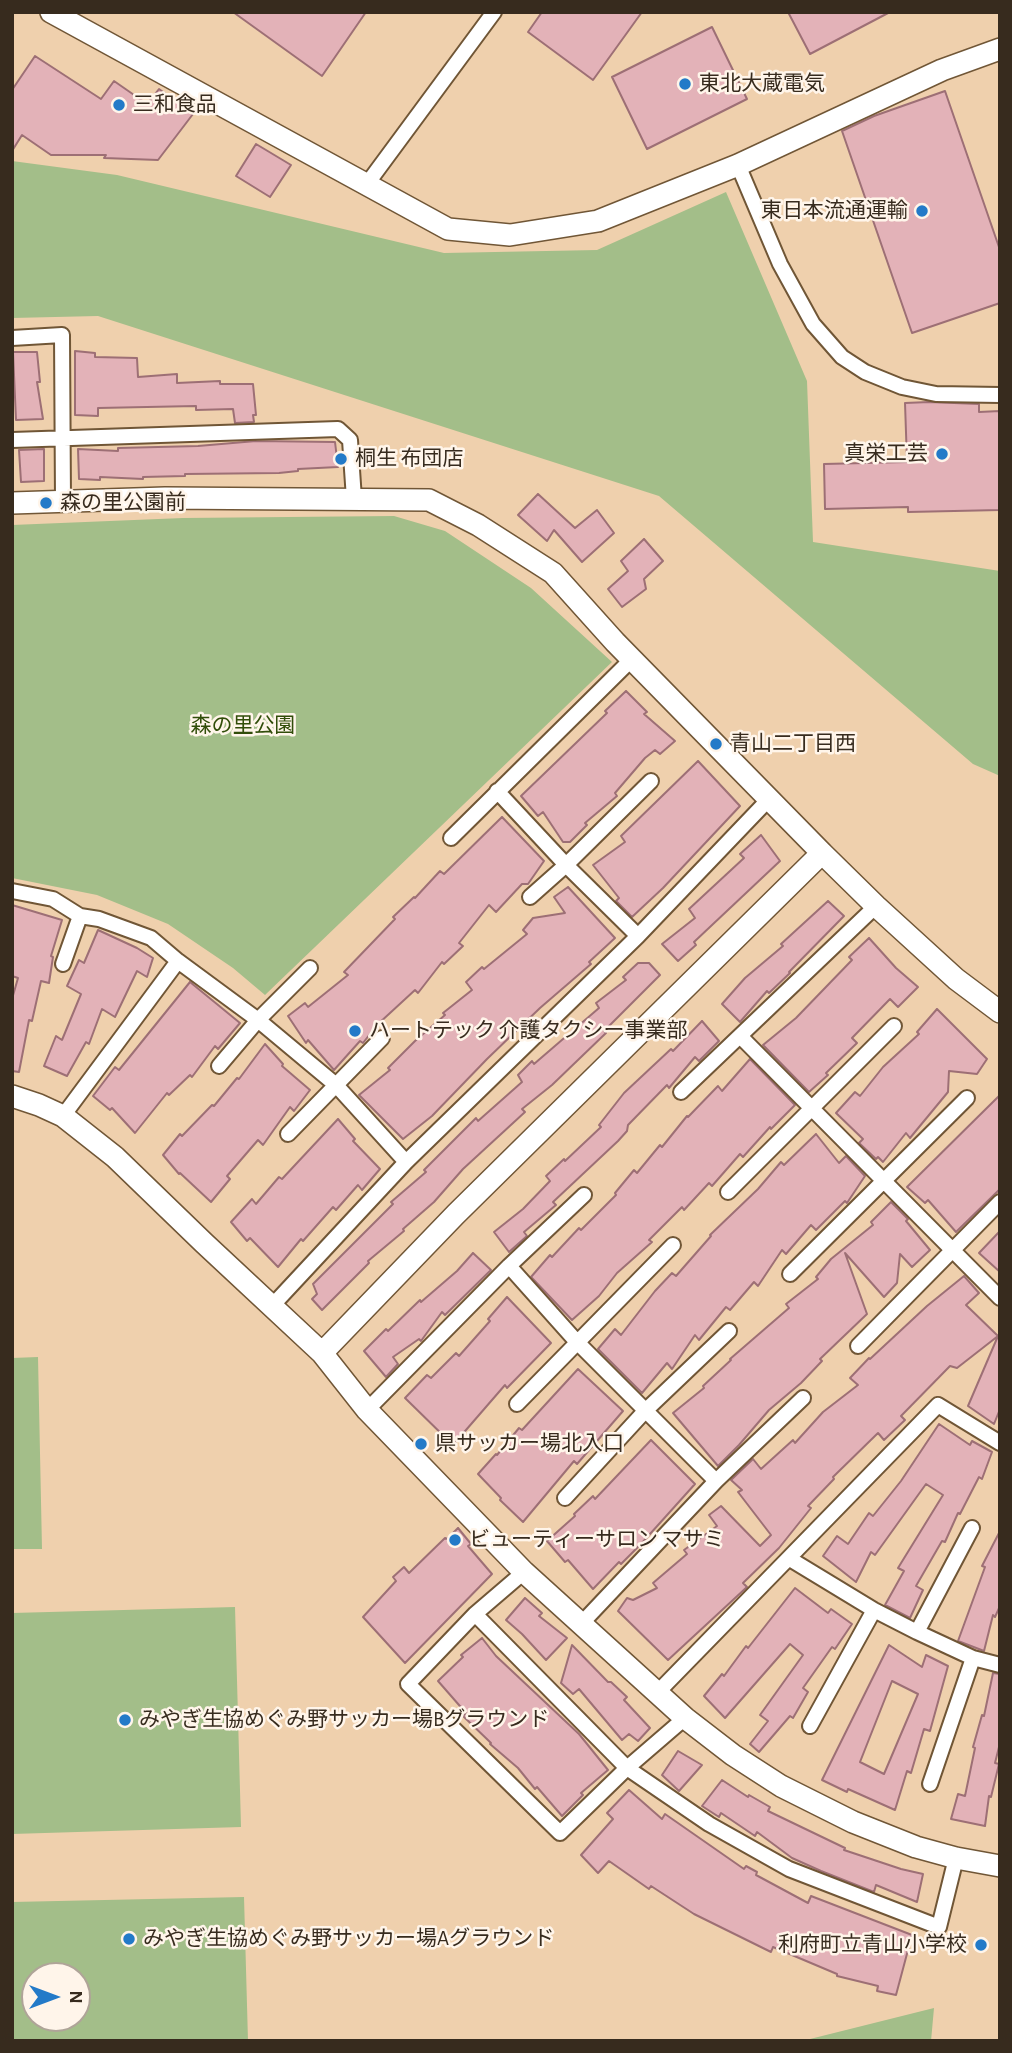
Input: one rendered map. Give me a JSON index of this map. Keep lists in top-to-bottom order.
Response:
{
  "parks": ["森の里公園"],
  "places": [
    "東北大蔵電気",
    "三和食品",
    "東日本流通運輸",
    "真栄工芸",
    "桐生 布団店",
    "森の里公園前",
    "青山二丁目西",
    "ハートテック 介護タクシー事業部",
    "県サッカー場北入口",
    "ビューティーサロン マサミ",
    "みやぎ生協めぐみ野サッカー場Bグラウンド",
    "みやぎ生協めぐみ野サッカー場Aグラウンド",
    "利府町立青山小学校"
  ],
  "north": "right"
}
